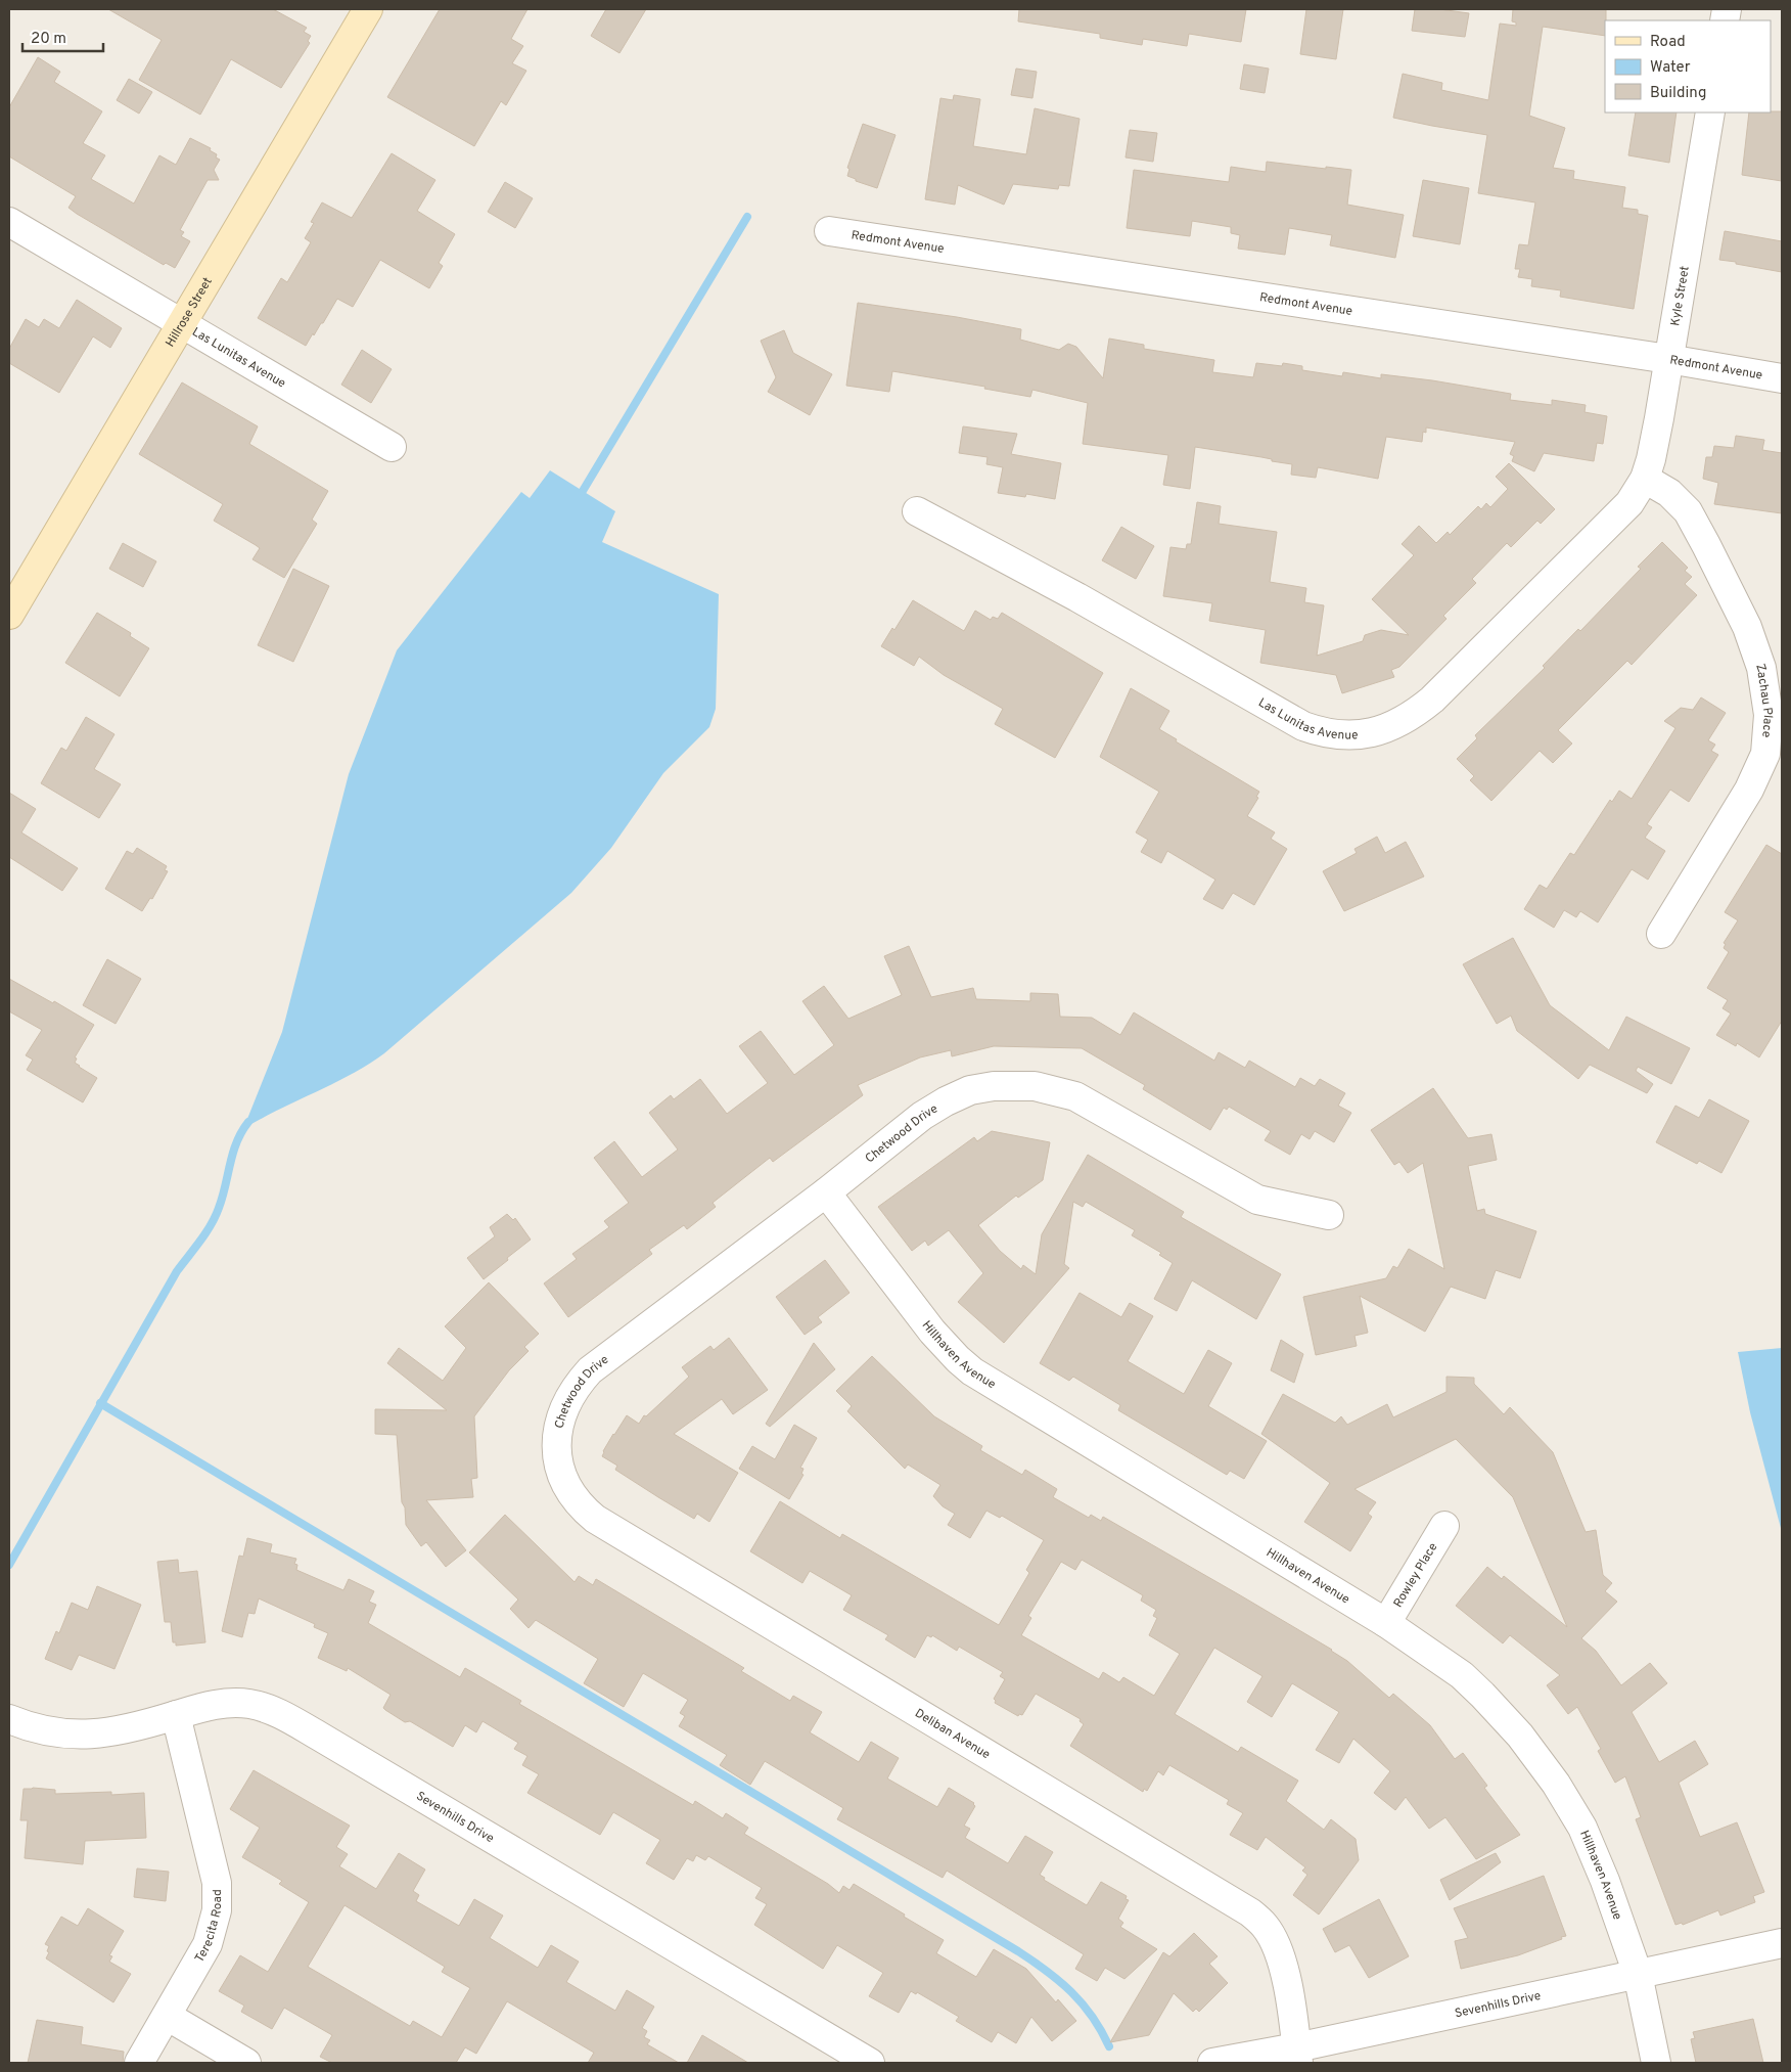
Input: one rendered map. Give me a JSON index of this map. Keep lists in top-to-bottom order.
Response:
{
  "streets": {
    "street": [
      "Redmont Avenue",
      "Kyle Street",
      "Hillrose Street",
      "Las Lunitas Avenue",
      "Zachau Place",
      "Chetwood Drive",
      "Hillhaven Avenue",
      "Rowley Place",
      "Deliban Avenue",
      "Sevenhills Drive",
      "Terecita Road"
    ]
  },
  "crossings": [
    ["Redmont Avenue", "Kyle Street"],
    ["Kyle Street", "Las Lunitas Avenue"],
    ["Kyle Street", "Zachau Place"],
    ["Hillrose Street", "Las Lunitas Avenue"],
    ["Las Lunitas Avenue", "Zachau Place"],
    ["Chetwood Drive", "Hillhaven Avenue"],
    ["Chetwood Drive", "Deliban Avenue"],
    ["Hillhaven Avenue", "Rowley Place"],
    ["Hillhaven Avenue", "Sevenhills Drive"],
    ["Deliban Avenue", "Sevenhills Drive"],
    ["Sevenhills Drive", "Terecita Road"]
  ],
  "legend": ["Road", "Water", "Building"],
  "scale_bar": "20 m"
}
